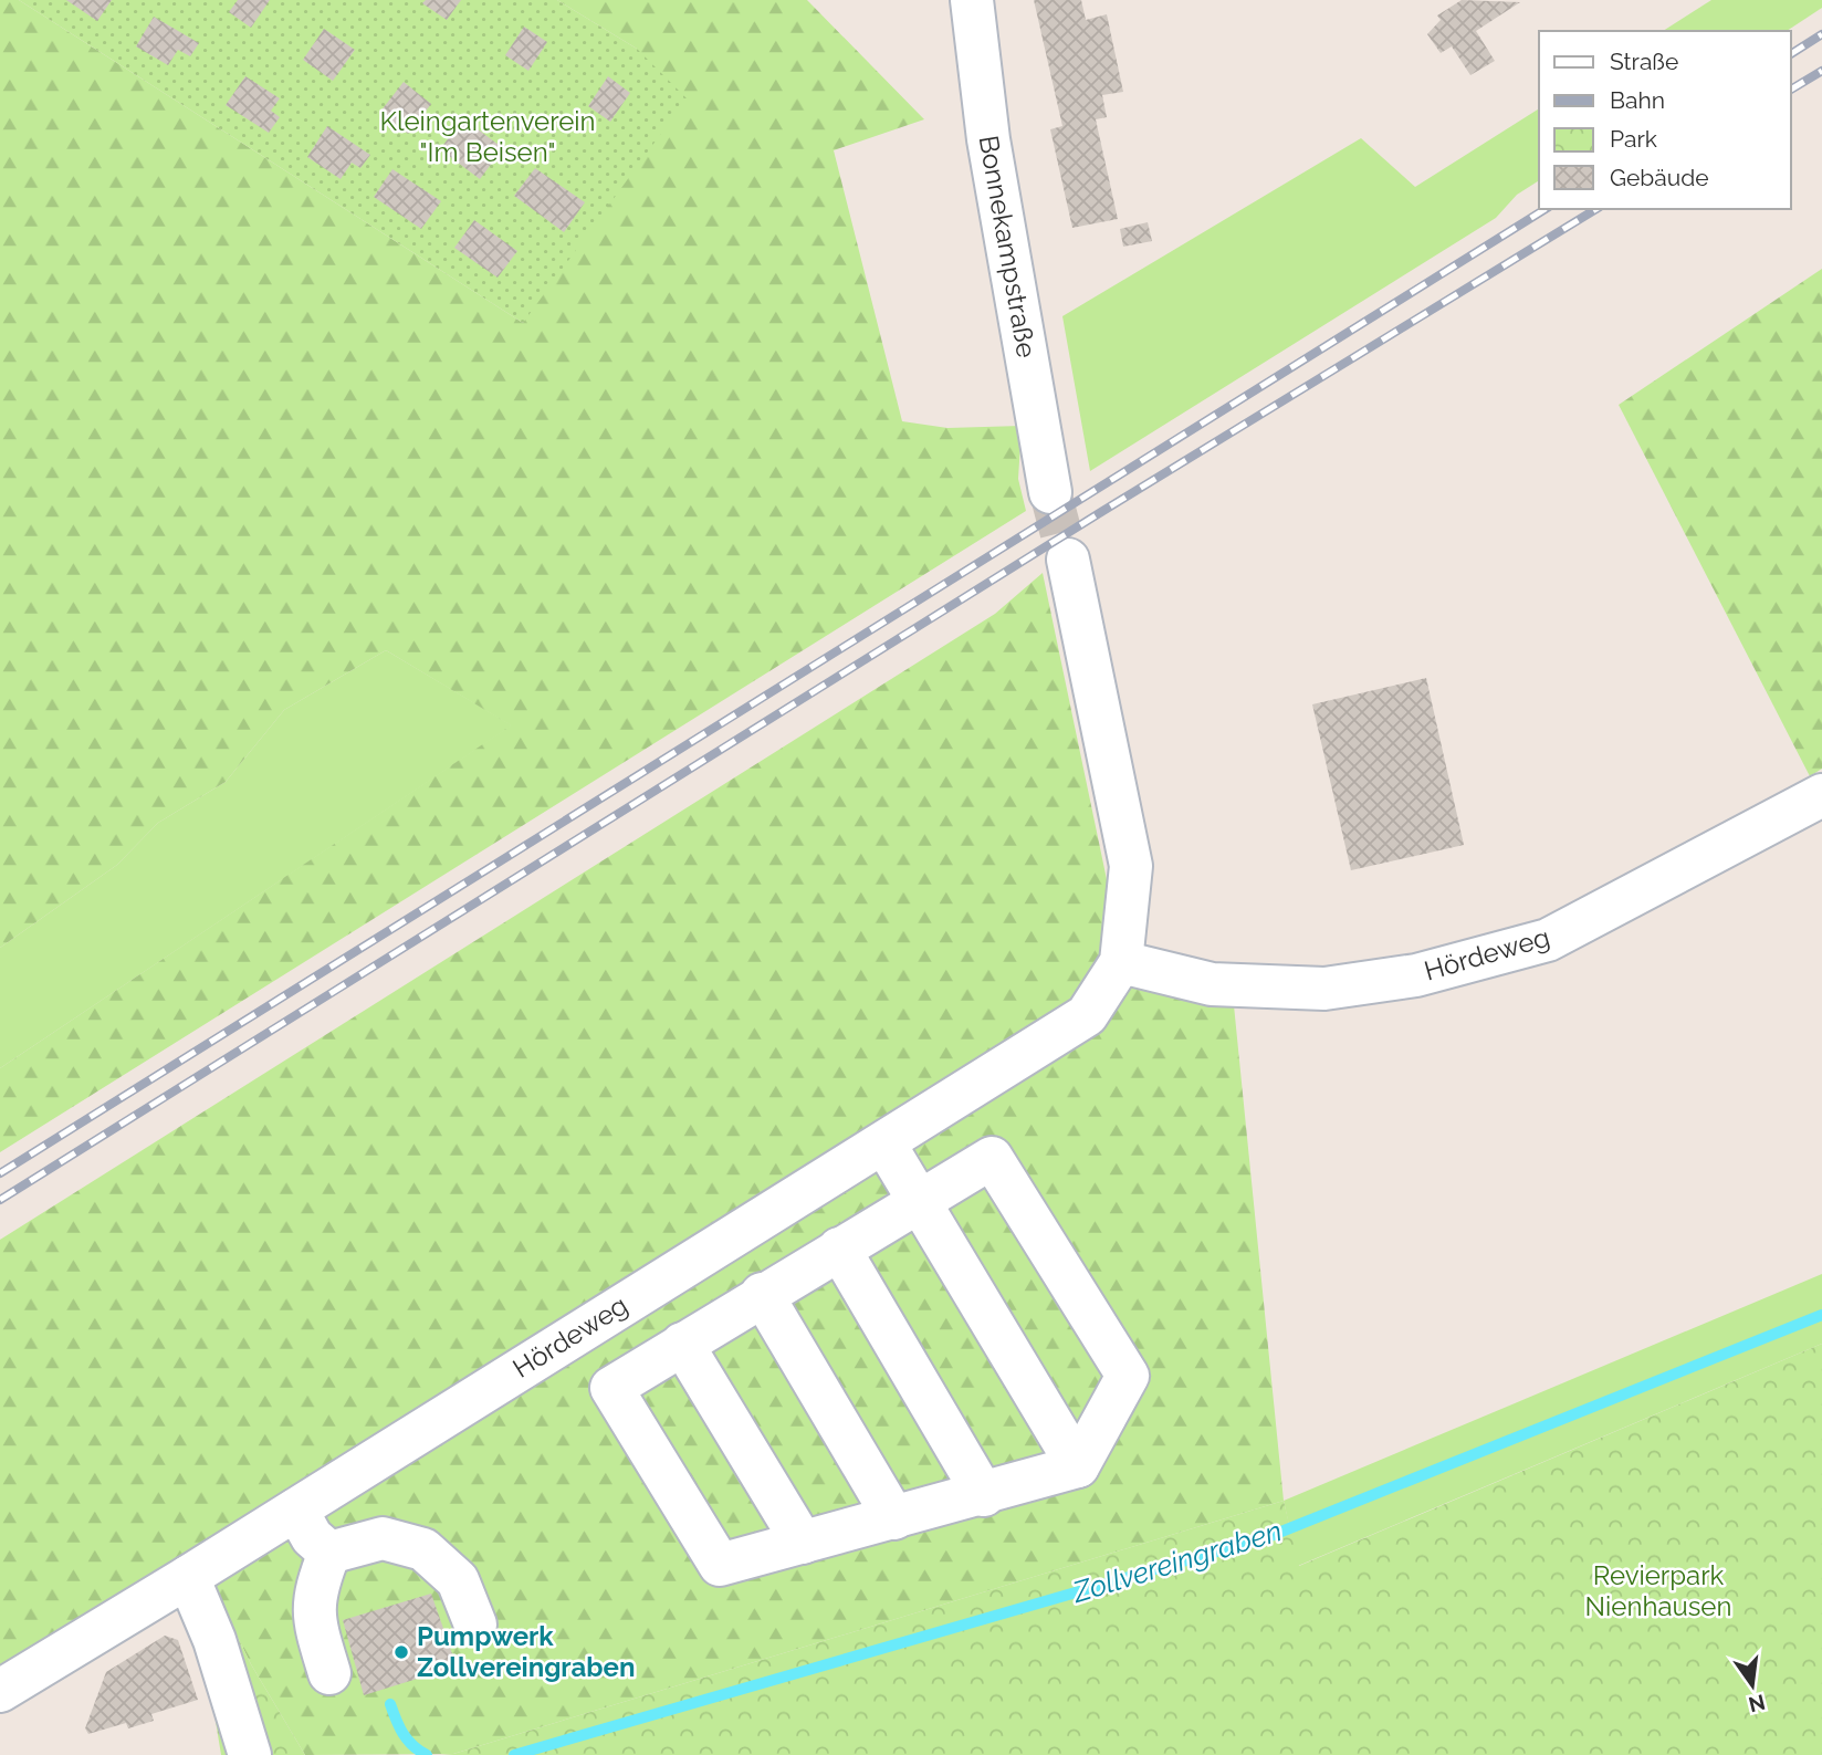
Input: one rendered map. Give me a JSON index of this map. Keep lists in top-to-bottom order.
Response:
{
  "streets": {
    "street": ["Bonnekampstraße", "Hördeweg"]
  },
  "water": ["Zollvereingraben"],
  "parks": ["Kleingartenverein \"Im Beisen\"", "Revierpark Nienhausen"],
  "places": ["Pumpwerk Zollvereingraben"],
  "legend": [
    "Straße",
    "Bahn",
    "Park",
    "Gebäude"
  ],
  "north": "bottom"
}
